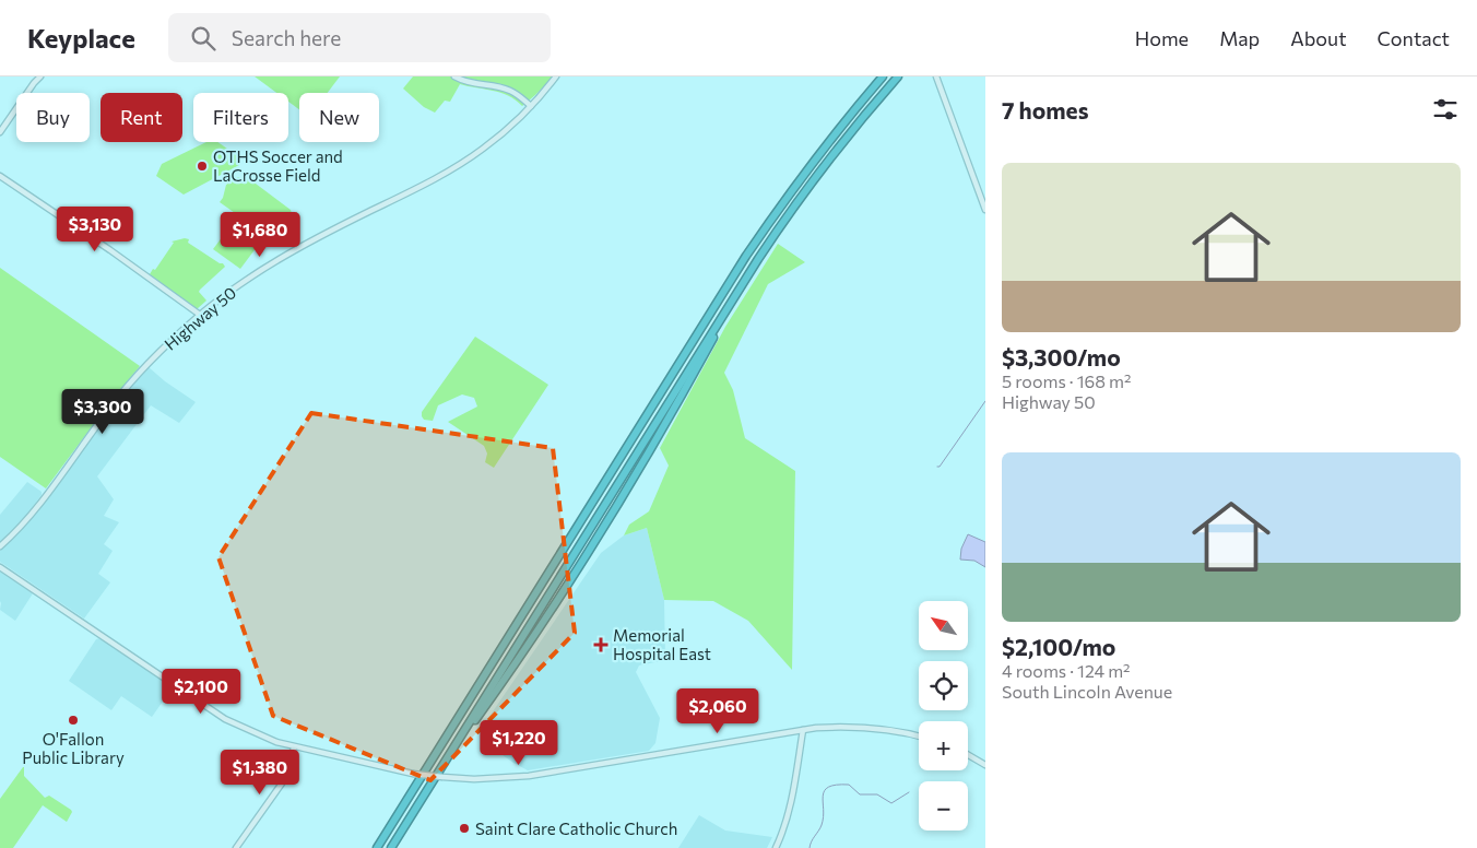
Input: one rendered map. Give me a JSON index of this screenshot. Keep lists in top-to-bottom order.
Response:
{
  "streets": {
    "main road": ["Highway 50"]
  },
  "places": {
    "other": ["OTHS Soccer and LaCrosse Field", "O'Fallon Public Library", "Saint Clare Catholic Church"],
    "health": ["Memorial Hospital East"]
  },
  "north": "top left",
  "page": {
    "header": "Keyplace",
    "search": "Search here",
    "nav": [
      "Home",
      "Map",
      "About",
      "Contact"
    ],
    "heading": "7 homes",
    "chip": [
      "Buy",
      "Rent",
      "Filters",
      "New"
    ],
    "list": [
      {
        "name": "$3,300/mo",
        "note": "5 rooms · 168 m² · Highway 50"
      },
      {
        "name": "$2,100/mo",
        "note": "4 rooms · 124 m² · South Lincoln Avenue"
      }
    ],
    "price": [
      "$3,130",
      "$1,680",
      "$3,300",
      "$2,100",
      "$2,060",
      "$1,220",
      "$1,380"
    ],
    "map_buttons": ["+", "−"]
  }
}
